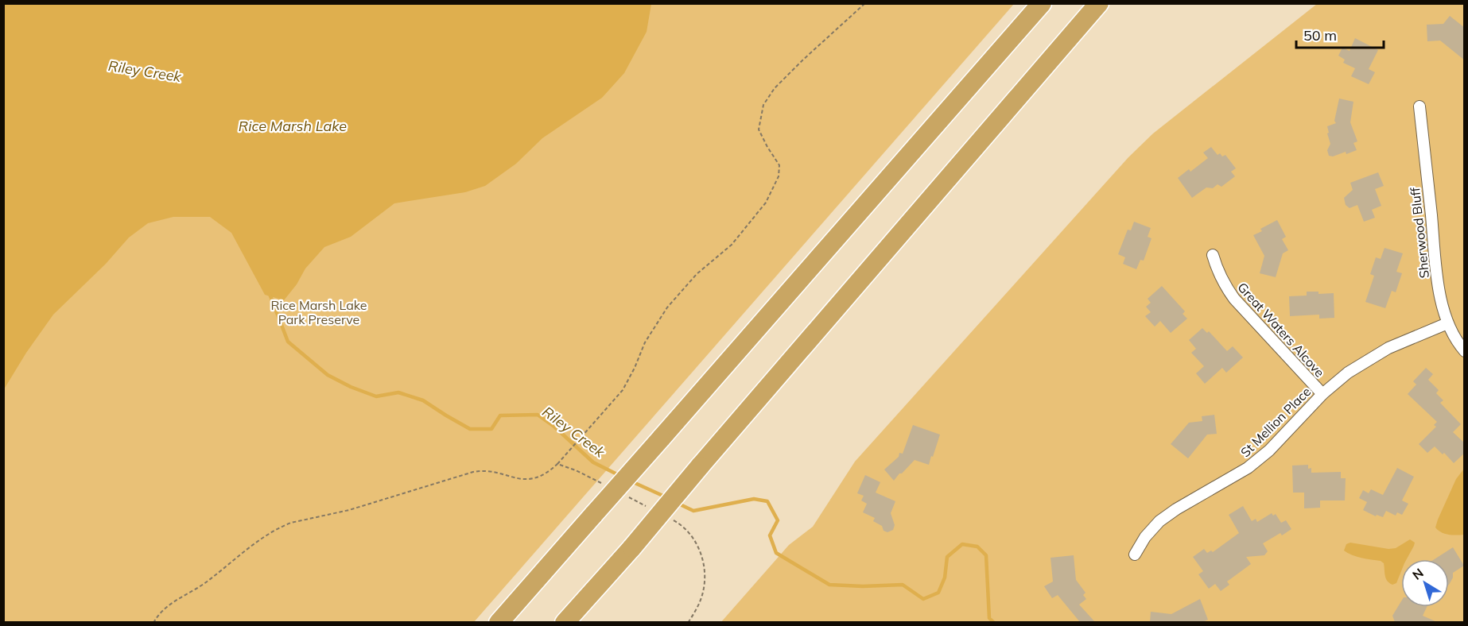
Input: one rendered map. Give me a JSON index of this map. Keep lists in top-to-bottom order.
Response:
{
  "streets": {
    "street": ["Sherwood Bluff", "Great Waters Alcove", "St Mellion Place"]
  },
  "crossings": [
    ["Sherwood Bluff", "St Mellion Place"],
    ["Great Waters Alcove", "St Mellion Place"]
  ],
  "water": ["Riley Creek", "Rice Marsh Lake"],
  "parks": ["Rice Marsh Lake Park Preserve"],
  "scale_bar": "50 m",
  "north": "top left"
}
